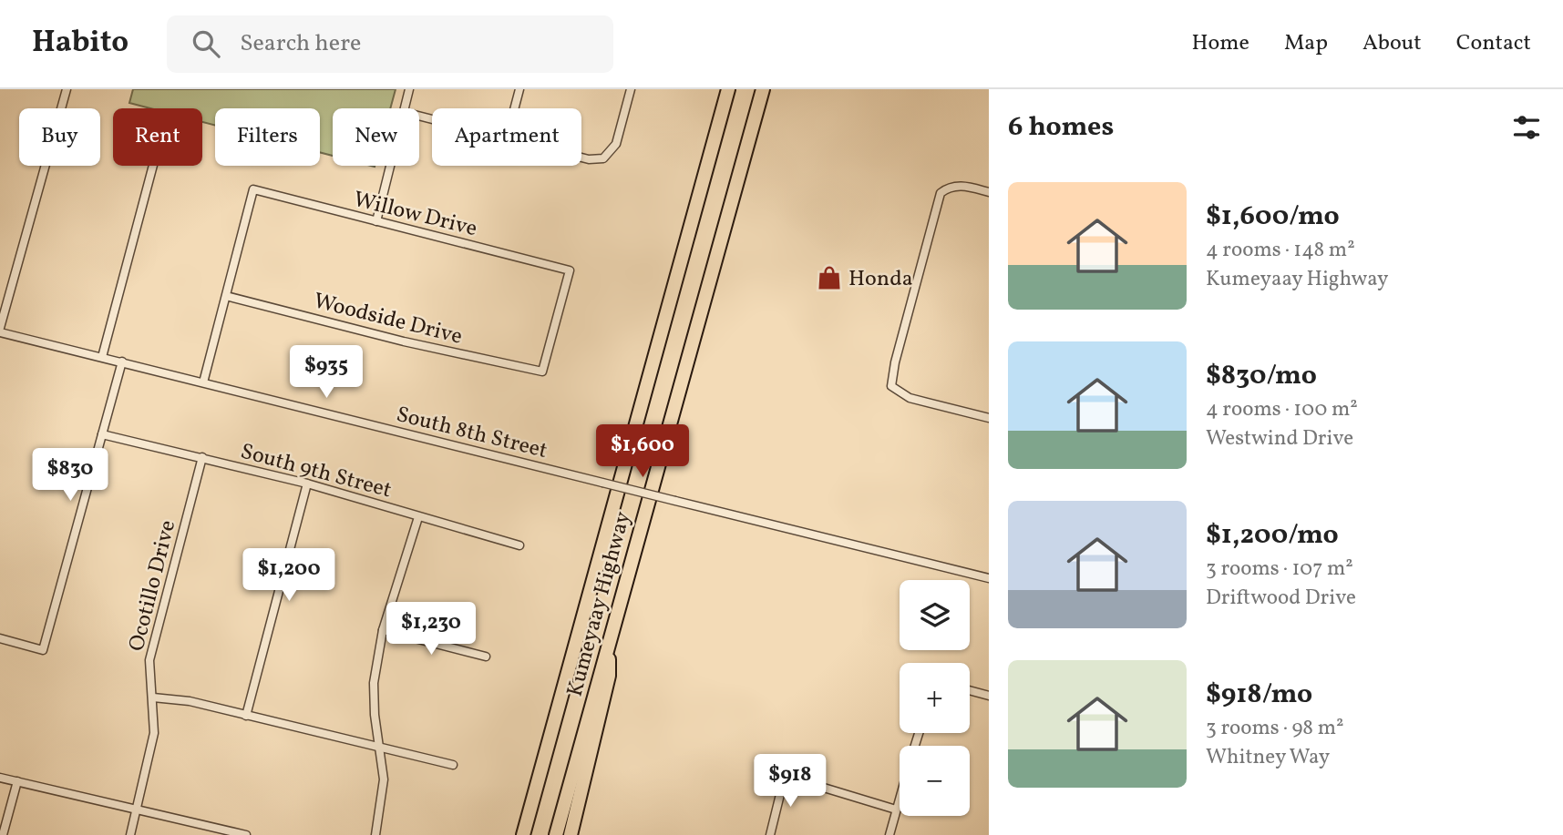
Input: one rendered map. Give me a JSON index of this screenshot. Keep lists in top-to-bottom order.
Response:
{
  "streets": {
    "highway": ["Kumeyaay Highway"],
    "street": [
      "Willow Drive",
      "Woodside Drive",
      "South 8th Street",
      "South 9th Street",
      "Ocotillo Drive"
    ]
  },
  "crossings": [
    ["Willow Drive", "Woodside Drive"],
    ["South 9th Street", "Ocotillo Drive"]
  ],
  "places": {
    "shop": ["Honda"]
  },
  "page": {
    "header": "Habito",
    "search": "Search here",
    "nav": [
      "Home",
      "Map",
      "About",
      "Contact"
    ],
    "heading": "6 homes",
    "chip": [
      "Buy",
      "Rent",
      "Filters",
      "New",
      "Apartment"
    ],
    "list": [
      {
        "name": "$1,600/mo",
        "note": "4 rooms · 148 m² · Kumeyaay Highway"
      },
      {
        "name": "$830/mo",
        "note": "4 rooms · 100 m² · Westwind Drive"
      },
      {
        "name": "$1,200/mo",
        "note": "3 rooms · 107 m² · Driftwood Drive"
      },
      {
        "name": "$918/mo",
        "note": "3 rooms · 98 m² · Whitney Way"
      }
    ],
    "price": [
      "$935",
      "$1,600",
      "$830",
      "$1,200",
      "$1,230",
      "$918"
    ],
    "map_buttons": ["+", "−"]
  }
}
